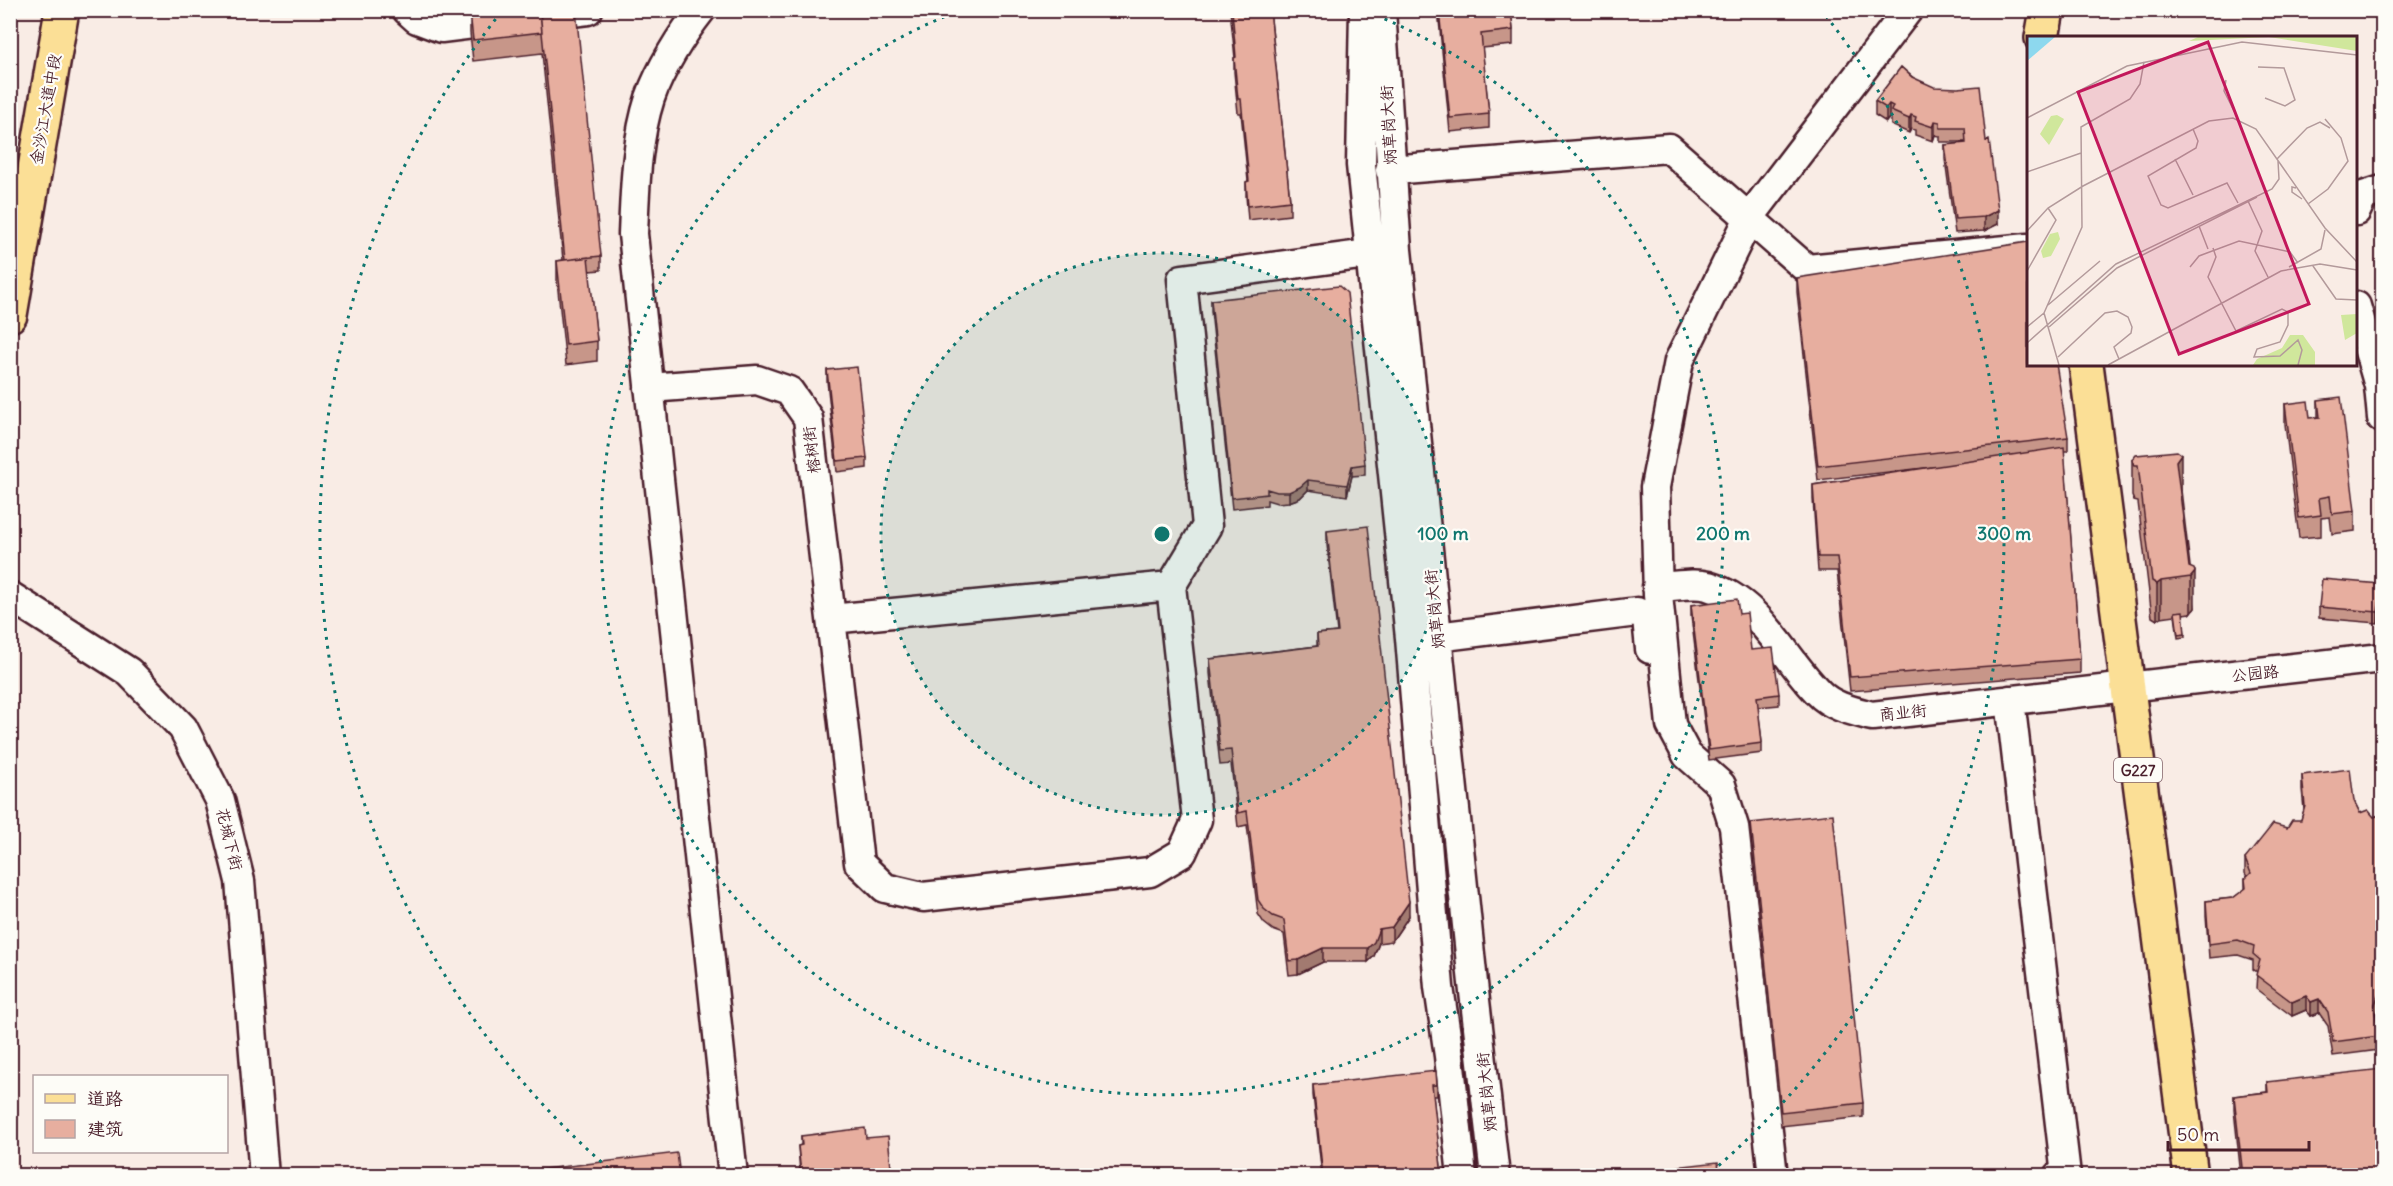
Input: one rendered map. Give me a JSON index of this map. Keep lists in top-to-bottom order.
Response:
{
  "streets": {
    "main road": ["金沙江大道中段", "G227"],
    "street": [
      "炳草岗大街",
      "榕树街",
      "公园路",
      "商业街",
      "花城下街"
    ]
  },
  "crossings": [
    ["公园路", "商业街"],
    ["公园路", "G227"],
    ["商业街", "G227"]
  ],
  "legend": ["道路", "建筑"],
  "scale_bar": "50 m",
  "rings": ["100 m", "200 m", "300 m"]
}
